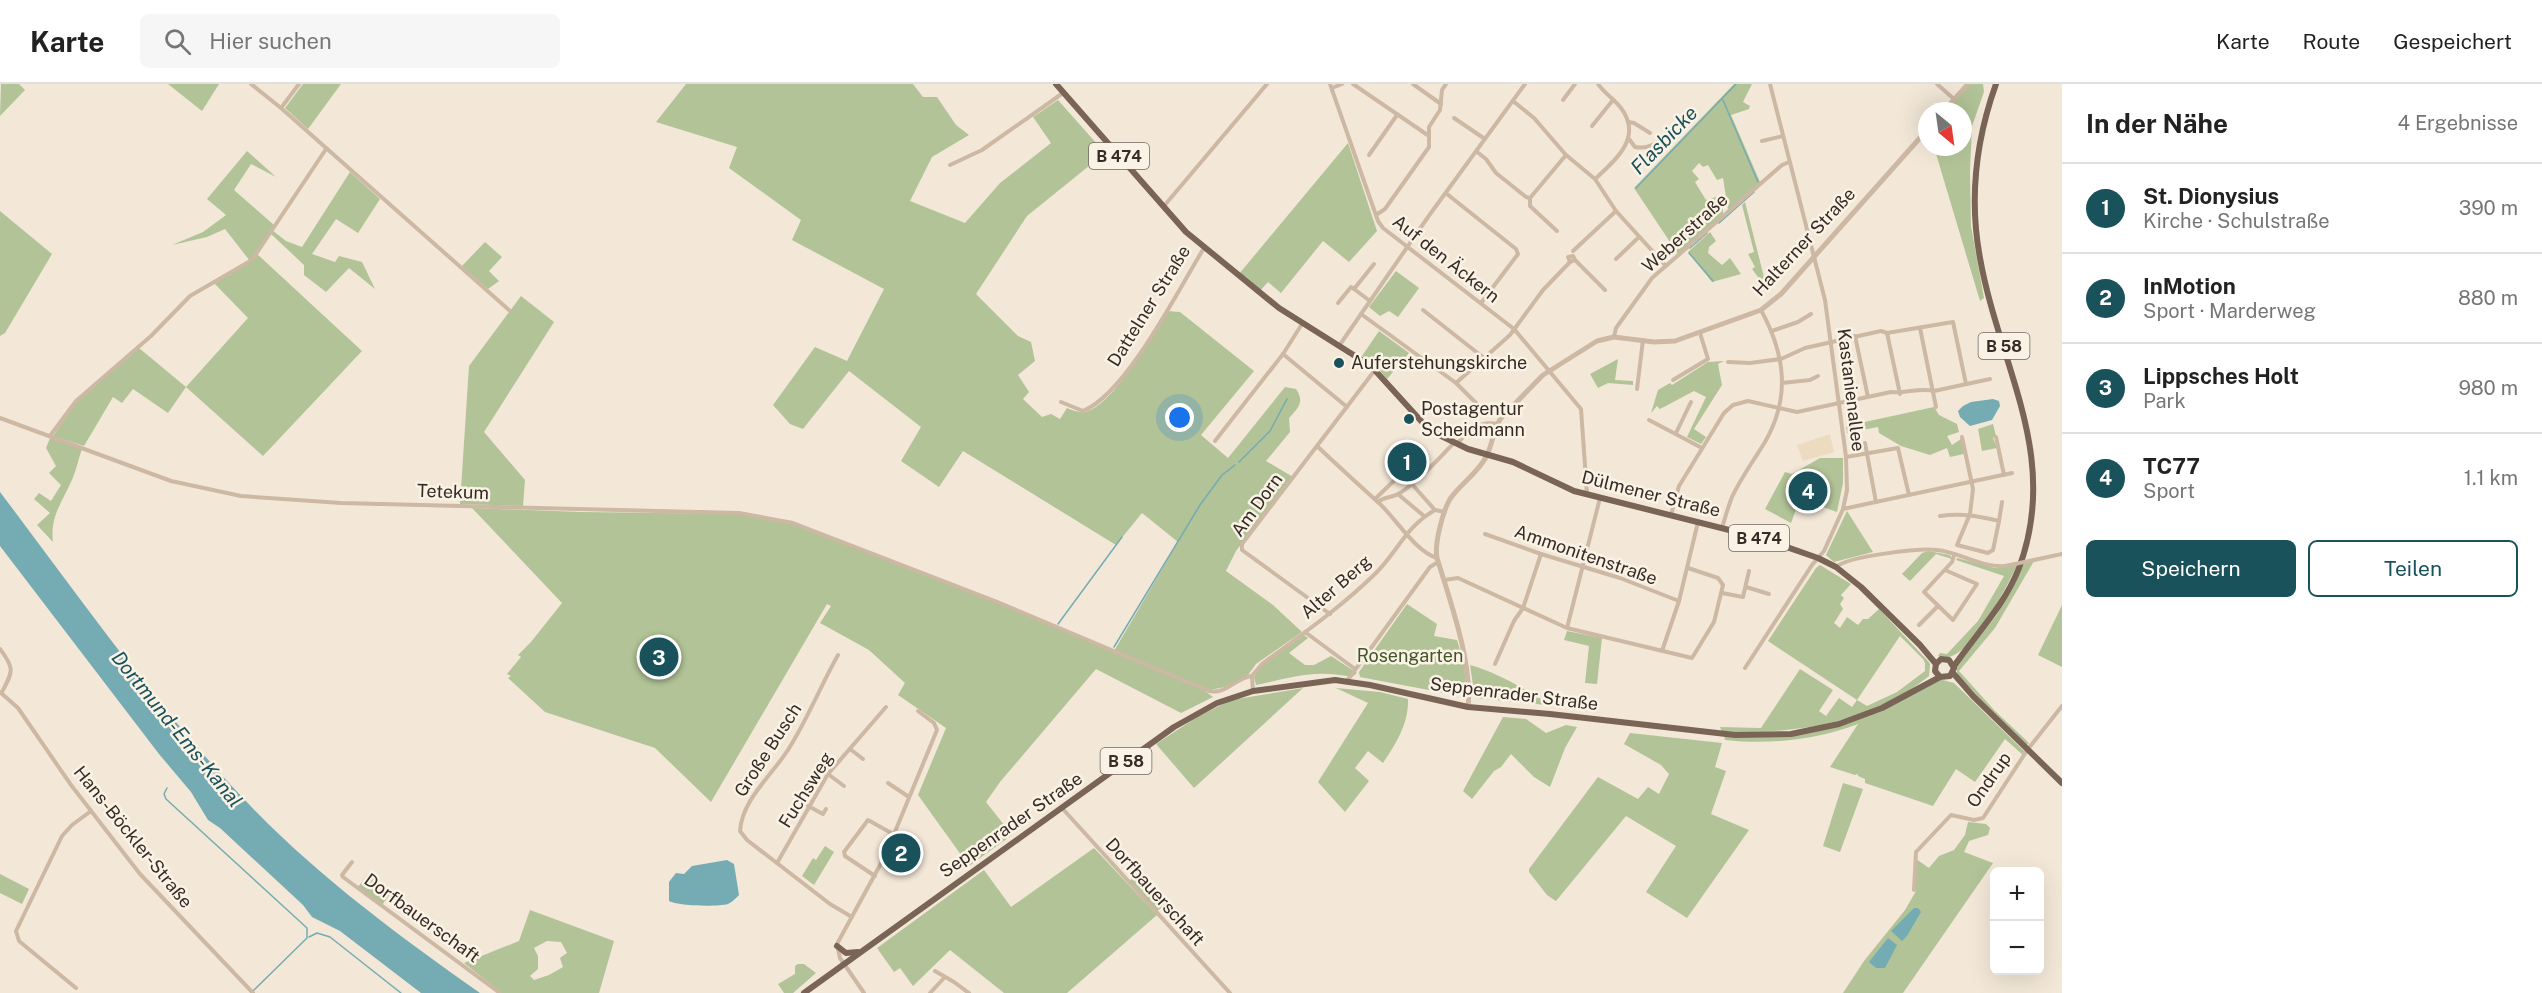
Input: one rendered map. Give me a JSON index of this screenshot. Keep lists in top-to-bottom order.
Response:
{
  "streets": {
    "main road": [
      "B 474",
      "Dattelner Straße",
      "B 58",
      "Dülmener Straße",
      "Seppenrader Straße"
    ],
    "street": [
      "Weberstraße",
      "Halterner Straße",
      "Auf den Äckern",
      "Kastanienallee",
      "Tetekum",
      "Am Dorn",
      "Ammonitenstraße",
      "Alter Berg",
      "Große Busch",
      "Ondrup",
      "Fuchsweg",
      "Hans-Böckler-Straße",
      "Dorfbauerschaft"
    ]
  },
  "crossings": [
    ["Weberstraße", "Halterner Straße"],
    ["Weberstraße", "Kastanienallee"],
    ["Halterner Straße", "Auf den Äckern"],
    ["Halterner Straße", "Dattelner Straße"],
    ["Halterner Straße", "Kastanienallee"],
    ["Halterner Straße", "Dülmener Straße"],
    ["Auf den Äckern", "Dülmener Straße"],
    ["Dattelner Straße", "Dülmener Straße"],
    ["Kastanienallee", "Dülmener Straße"],
    ["Tetekum", "Alter Berg"],
    ["Dülmener Straße", "Seppenrader Straße"],
    ["Am Dorn", "Alter Berg"],
    ["Seppenrader Straße", "Dorfbauerschaft"],
    ["Große Busch", "Fuchsweg"]
  ],
  "water": ["Flasbicke", "Dortmund-Ems-Kanal"],
  "parks": ["Rosengarten"],
  "places": ["Auferstehungskirche", "Postagentur Scheidmann"],
  "north": "bottom right",
  "page": {
    "header": "Karte",
    "search": "Hier suchen",
    "nav": ["Karte", "Route", "Gespeichert"],
    "heading": ["In der Nähe", "4 Ergebnisse"],
    "list": [
      {
        "mark": "1",
        "name": "St. Dionysius",
        "note": "Kirche · Schulstraße",
        "value": "390 m"
      },
      {
        "mark": "2",
        "name": "InMotion",
        "note": "Sport · Marderweg",
        "value": "880 m"
      },
      {
        "mark": "3",
        "name": "Lippsches Holt",
        "note": "Park",
        "value": "980 m"
      },
      {
        "mark": "4",
        "name": "TC77",
        "note": "Sport",
        "value": "1.1 km"
      }
    ],
    "pins": [
      "1",
      "4",
      "3",
      "2"
    ],
    "buttons": ["Speichern", "Teilen"],
    "map_buttons": ["+", "−"]
  }
}
